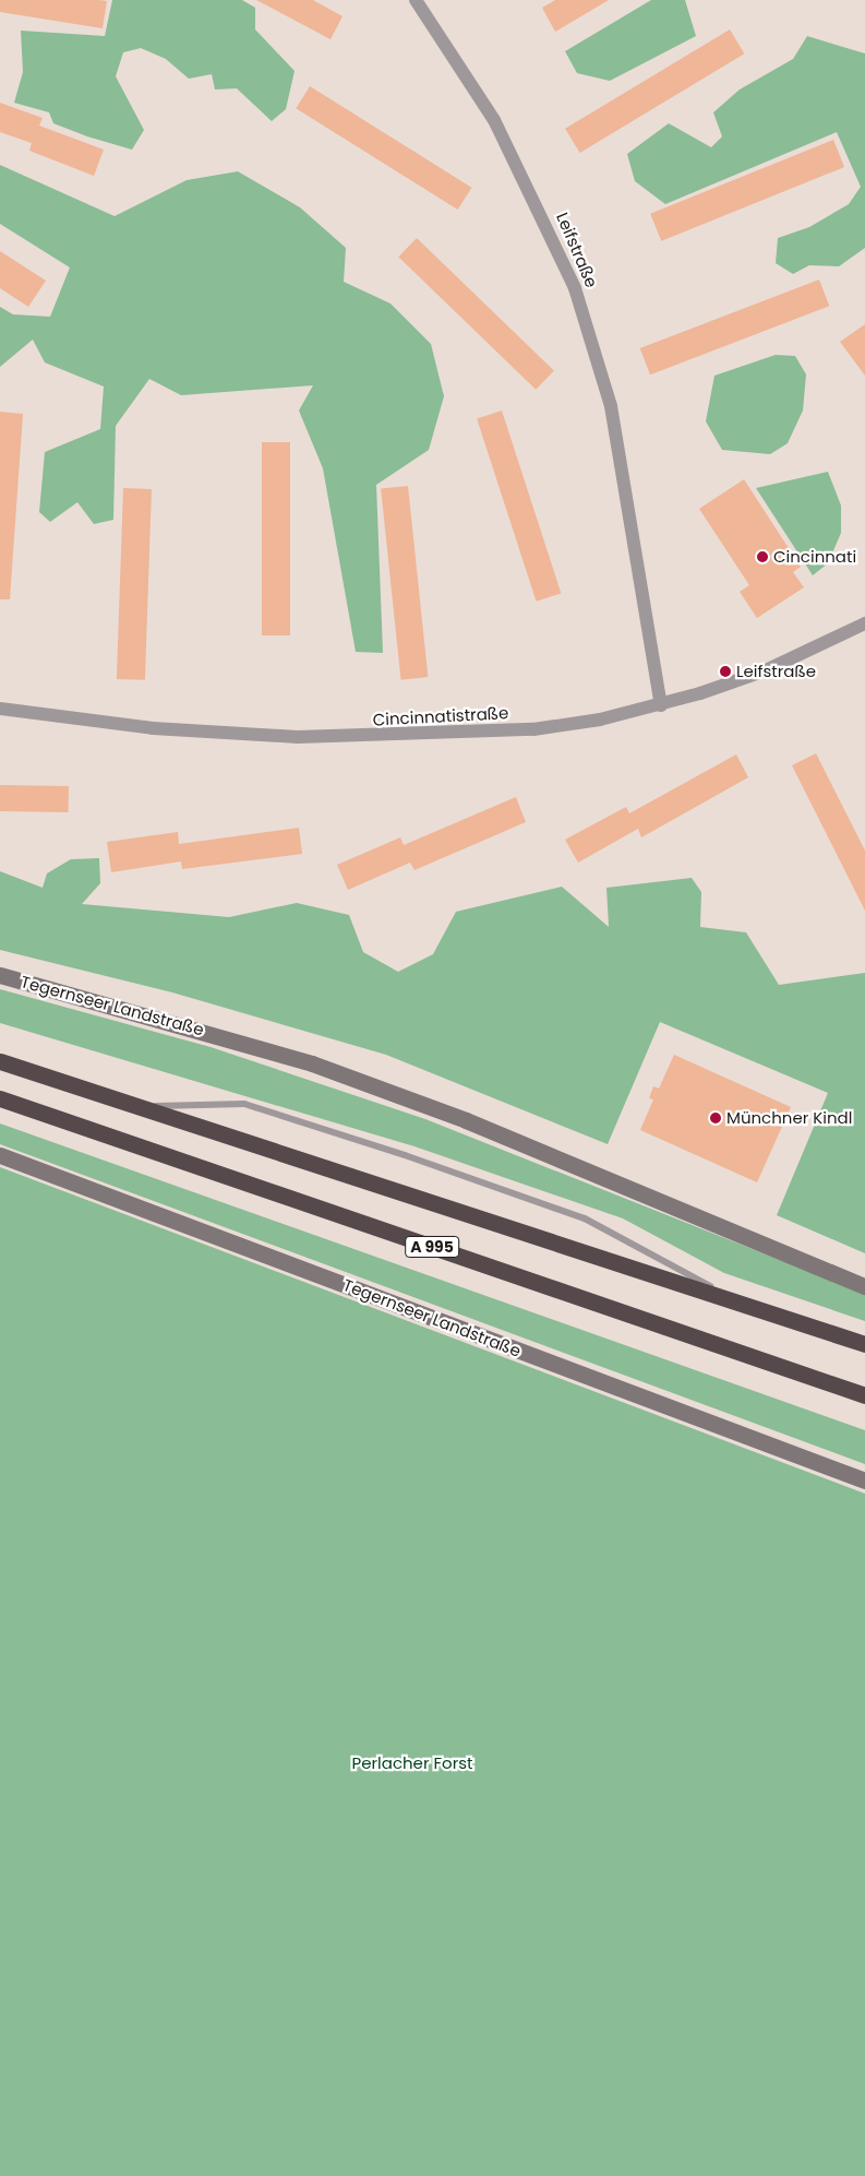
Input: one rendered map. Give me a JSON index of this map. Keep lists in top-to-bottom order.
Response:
{
  "streets": {
    "highway": ["A 995"],
    "main road": ["Tegernseer Landstraße"],
    "street": ["Leifstraße", "Cincinnatistraße"]
  },
  "crossings": [
    ["Leifstraße", "Cincinnatistraße"]
  ],
  "parks": ["Perlacher Forst"],
  "places": ["Cincinnati", "Leifstraße", "Münchner Kindl"]
}
